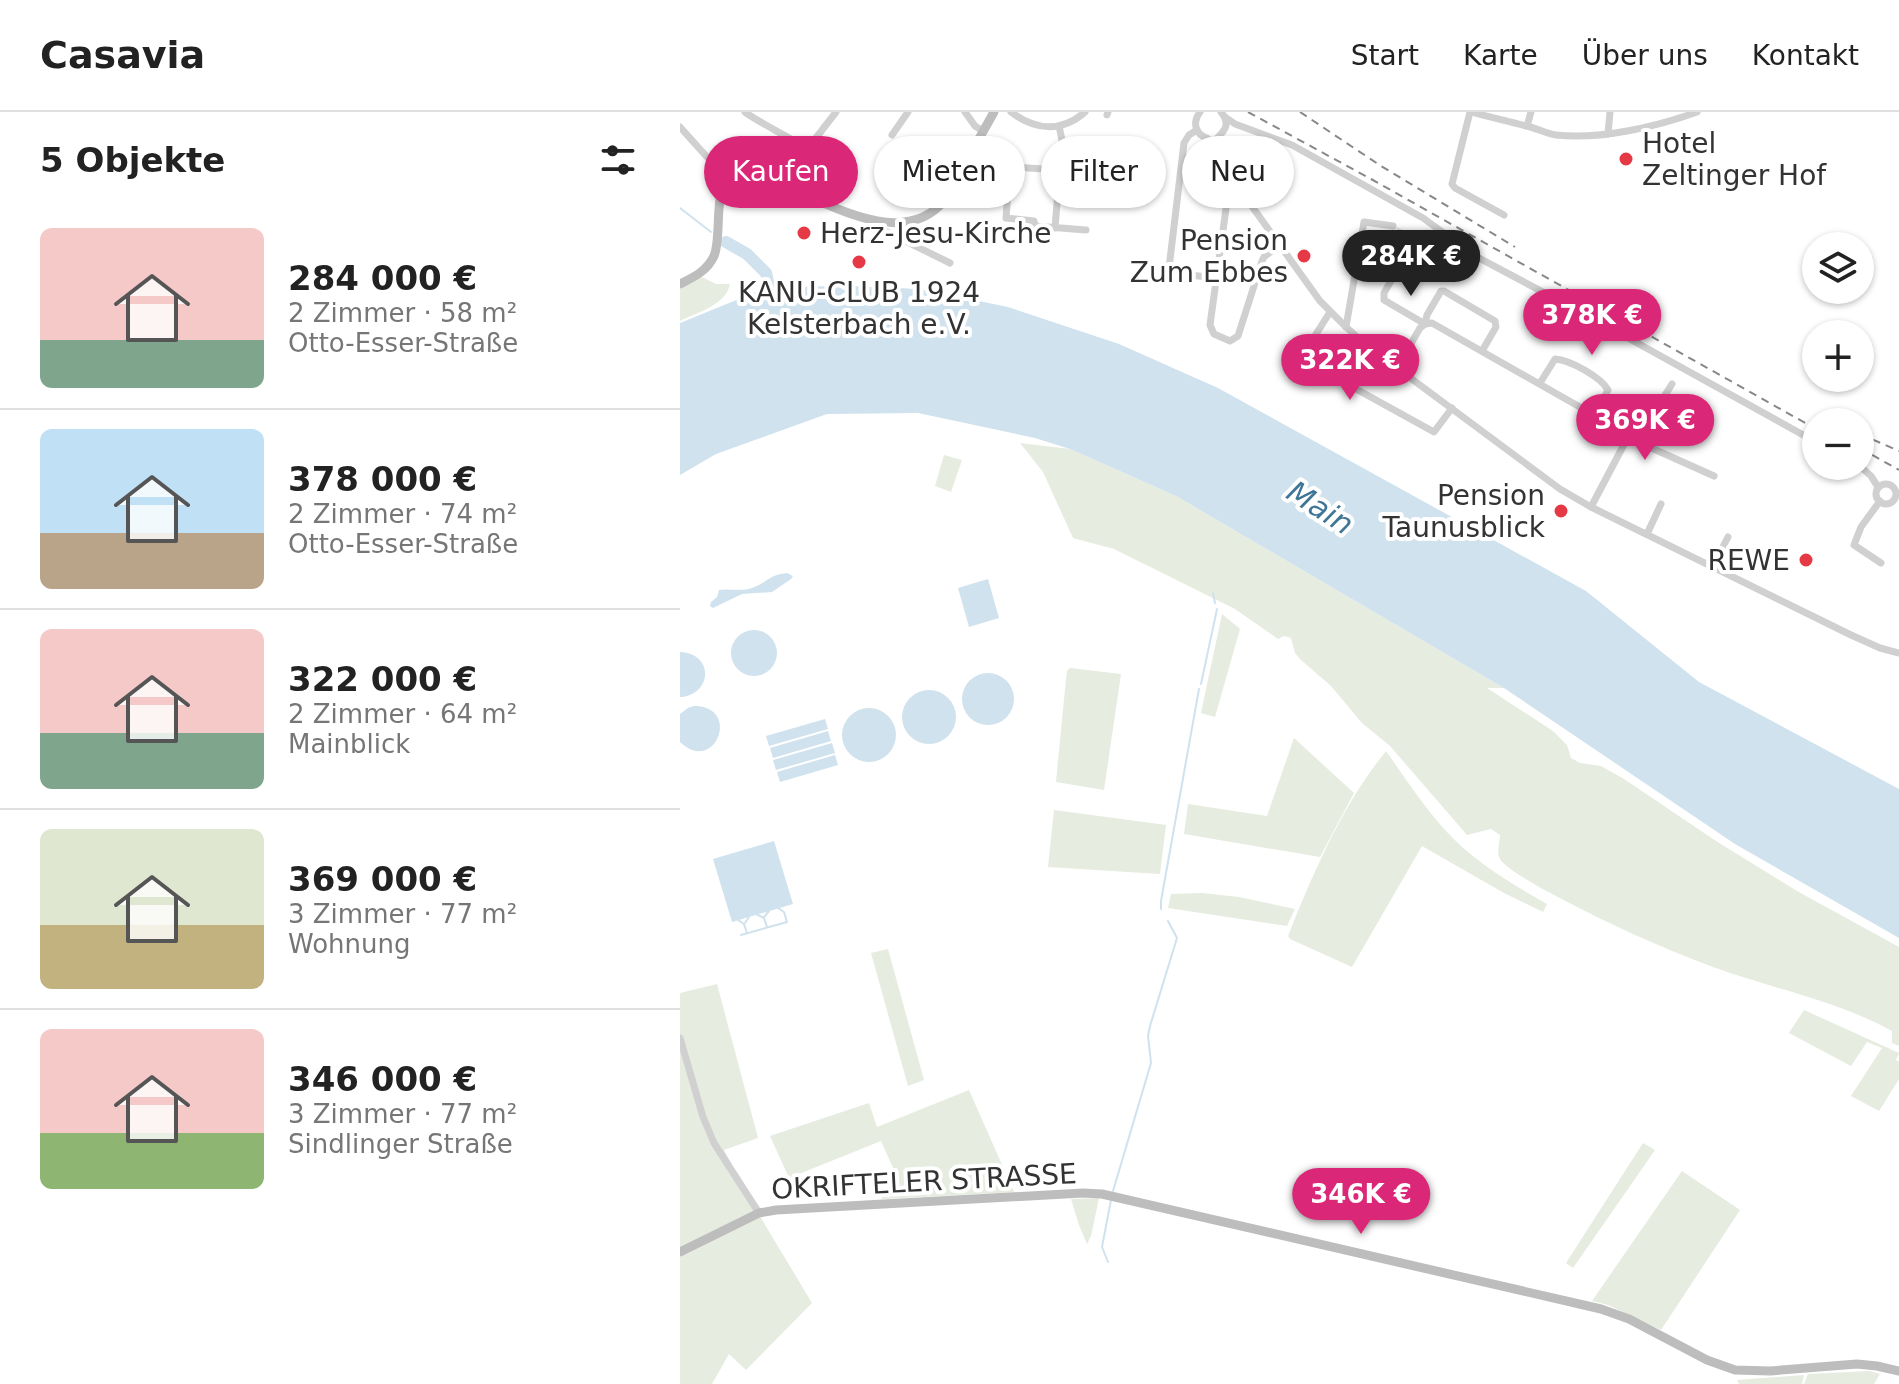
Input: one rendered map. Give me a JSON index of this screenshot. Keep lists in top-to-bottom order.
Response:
{
  "streets": {
    "street": ["OKRIFTELER STRASSE"]
  },
  "water": ["Main"],
  "places": [
    "Hotel Zeltinger Hof",
    "Herz-Jesu-Kirche",
    "Pension Zum Ebbes",
    "KANU-CLUB 1924 Kelsterbach e.V.",
    "Pension Taunusblick",
    "REWE"
  ],
  "page": {
    "header": "Casavia",
    "nav": [
      "Start",
      "Karte",
      "Über uns",
      "Kontakt"
    ],
    "heading": "5 Objekte",
    "chip": [
      "Kaufen",
      "Mieten",
      "Filter",
      "Neu"
    ],
    "list": [
      {
        "name": "284 000 €",
        "note": "2 Zimmer · 58 m² · Otto-Esser-Straße"
      },
      {
        "name": "378 000 €",
        "note": "2 Zimmer · 74 m² · Otto-Esser-Straße"
      },
      {
        "name": "322 000 €",
        "note": "2 Zimmer · 64 m² · Mainblick"
      },
      {
        "name": "369 000 €",
        "note": "3 Zimmer · 77 m² · Wohnung"
      },
      {
        "name": "346 000 €",
        "note": "3 Zimmer · 77 m² · Sindlinger Straße"
      }
    ],
    "price": [
      "284K €",
      "378K €",
      "322K €",
      "369K €",
      "346K €"
    ],
    "map_buttons": ["+", "−"]
  }
}
